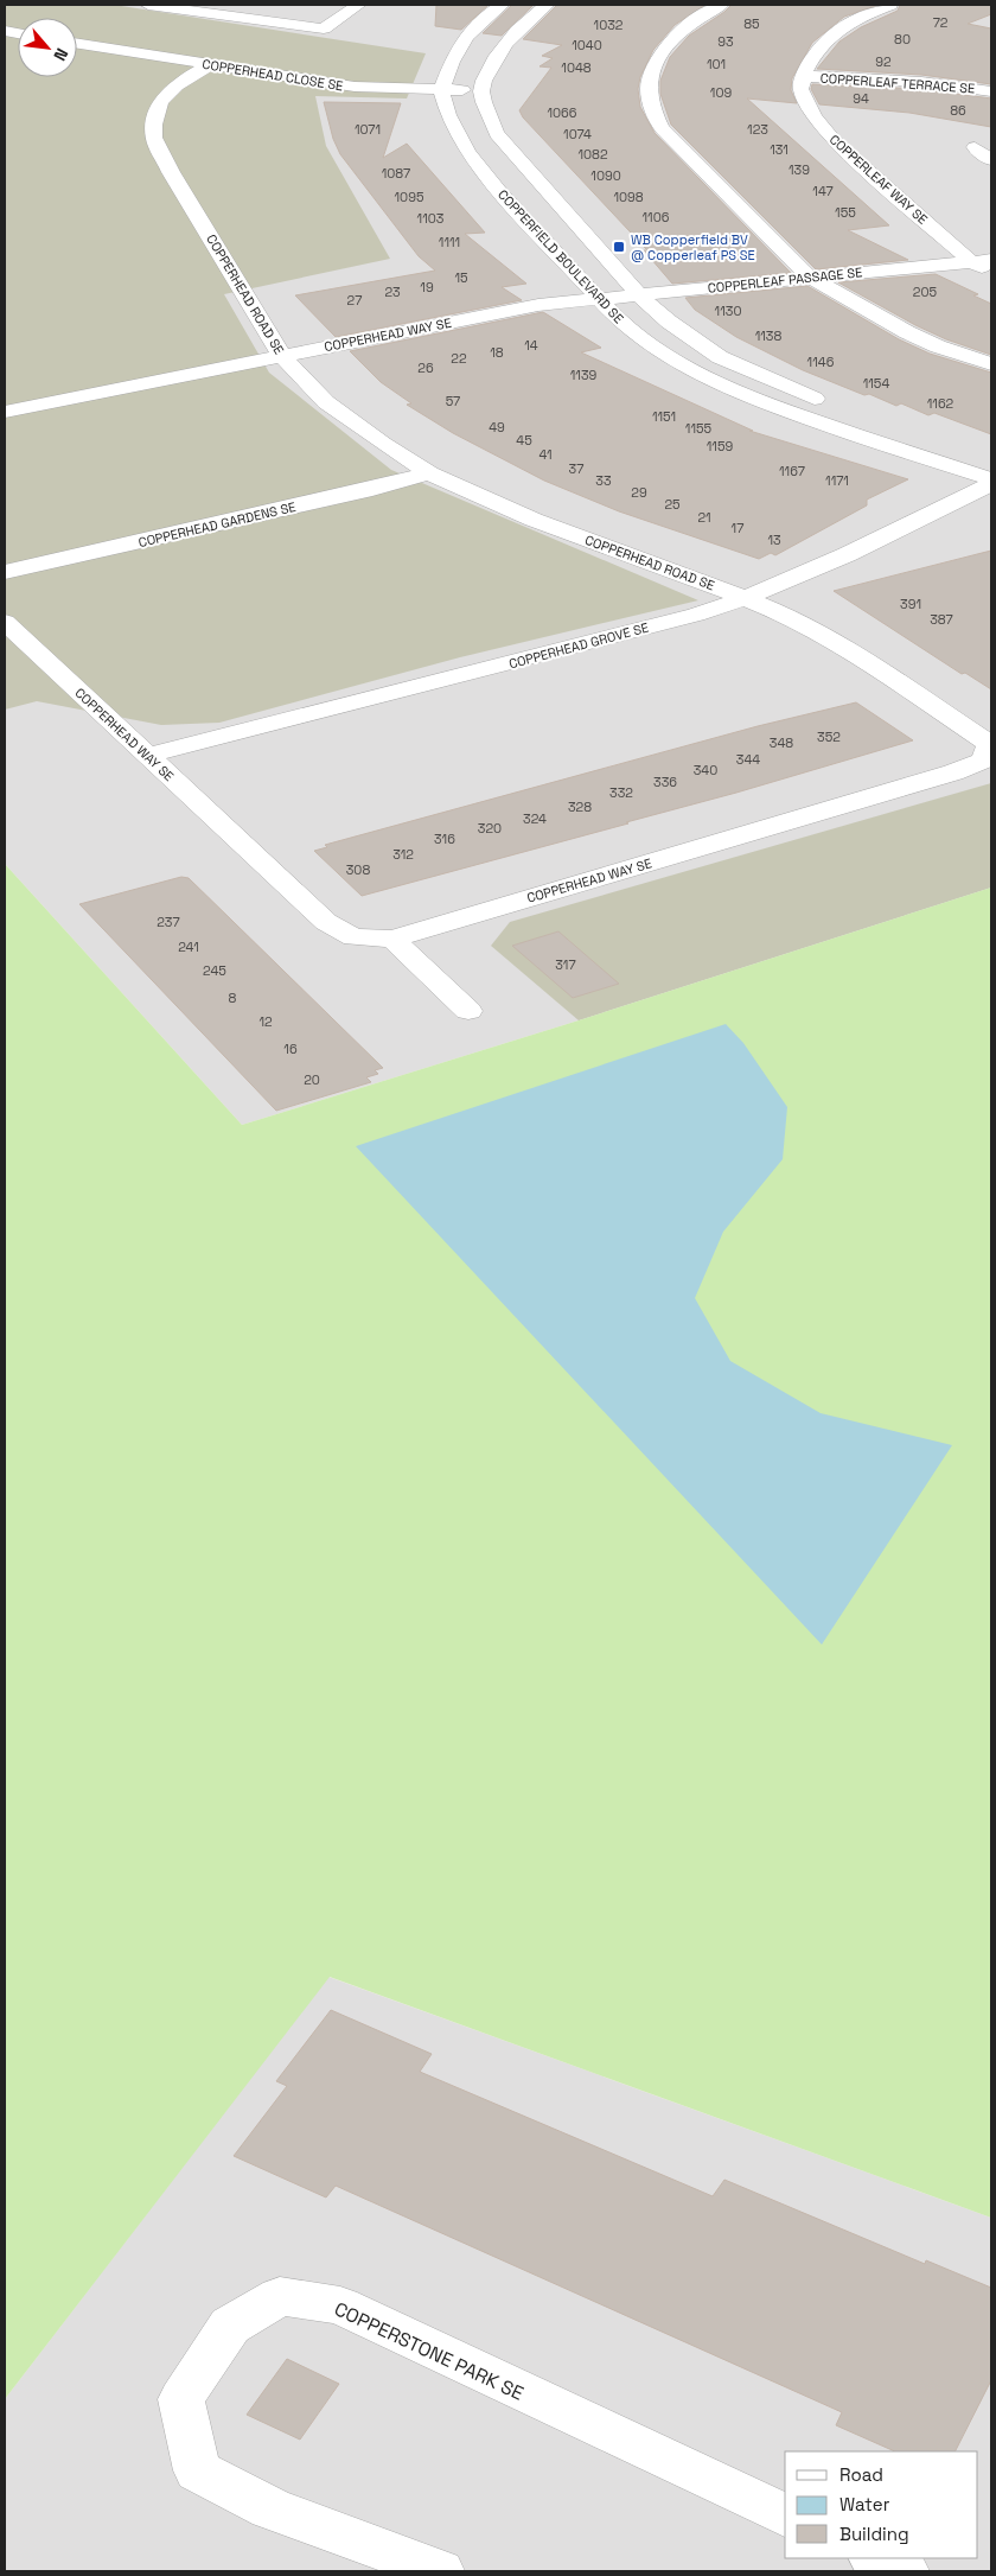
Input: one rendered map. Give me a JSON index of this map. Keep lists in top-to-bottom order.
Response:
{
  "streets": {
    "street": [
      "COPPERHEAD CLOSE SE",
      "COPPERLEAF TERRACE SE",
      "COPPERLEAF WAY SE",
      "COPPERFIELD BOULEVARD SE",
      "COPPERLEAF PASSAGE SE",
      "COPPERHEAD ROAD SE",
      "COPPERHEAD WAY SE",
      "COPPERHEAD GARDENS SE",
      "COPPERHEAD GROVE SE",
      "COPPERSTONE PARK SE"
    ]
  },
  "crossings": [
    ["COPPERHEAD CLOSE SE", "COPPERFIELD BOULEVARD SE"],
    ["COPPERHEAD CLOSE SE", "COPPERHEAD ROAD SE"],
    ["COPPERLEAF TERRACE SE", "COPPERLEAF WAY SE"],
    ["COPPERLEAF WAY SE", "COPPERLEAF PASSAGE SE"],
    ["COPPERFIELD BOULEVARD SE", "COPPERLEAF PASSAGE SE"],
    ["COPPERFIELD BOULEVARD SE", "COPPERHEAD WAY SE"],
    ["COPPERLEAF PASSAGE SE", "COPPERHEAD WAY SE"],
    ["COPPERHEAD ROAD SE", "COPPERHEAD WAY SE"],
    ["COPPERHEAD ROAD SE", "COPPERHEAD GARDENS SE"],
    ["COPPERHEAD ROAD SE", "COPPERHEAD GROVE SE"],
    ["COPPERHEAD WAY SE", "COPPERHEAD GROVE SE"]
  ],
  "places": {
    "transit": ["WB Copperfield BV @ Copperleaf PS SE"]
  },
  "house_numbers": [
    "72",
    "85",
    "1032",
    "80",
    "93",
    "1040",
    "92",
    "101",
    "1048",
    "109",
    "94",
    "86",
    "1066",
    "1071",
    "123",
    "1074",
    "131",
    "1082",
    "139",
    "1087",
    "1090",
    "147",
    "1095",
    "1098",
    "155",
    "1106",
    "1103",
    "1111",
    "15",
    "19",
    "23",
    "205",
    "27",
    "1130",
    "1138",
    "14",
    "18",
    "22",
    "1146",
    "26",
    "1139",
    "1154",
    "57",
    "1162",
    "1151",
    "49",
    "1155",
    "45",
    "1159",
    "41",
    "37",
    "1167",
    "33",
    "1171",
    "29",
    "25",
    "21",
    "17",
    "13",
    "391",
    "387",
    "352",
    "348",
    "344",
    "340",
    "336",
    "332",
    "328",
    "324",
    "320",
    "316",
    "312",
    "308",
    "237",
    "241",
    "317",
    "245",
    "8",
    "12",
    "16",
    "20"
  ],
  "legend": ["Road", "Water", "Building"],
  "north": "bottom right"
}
